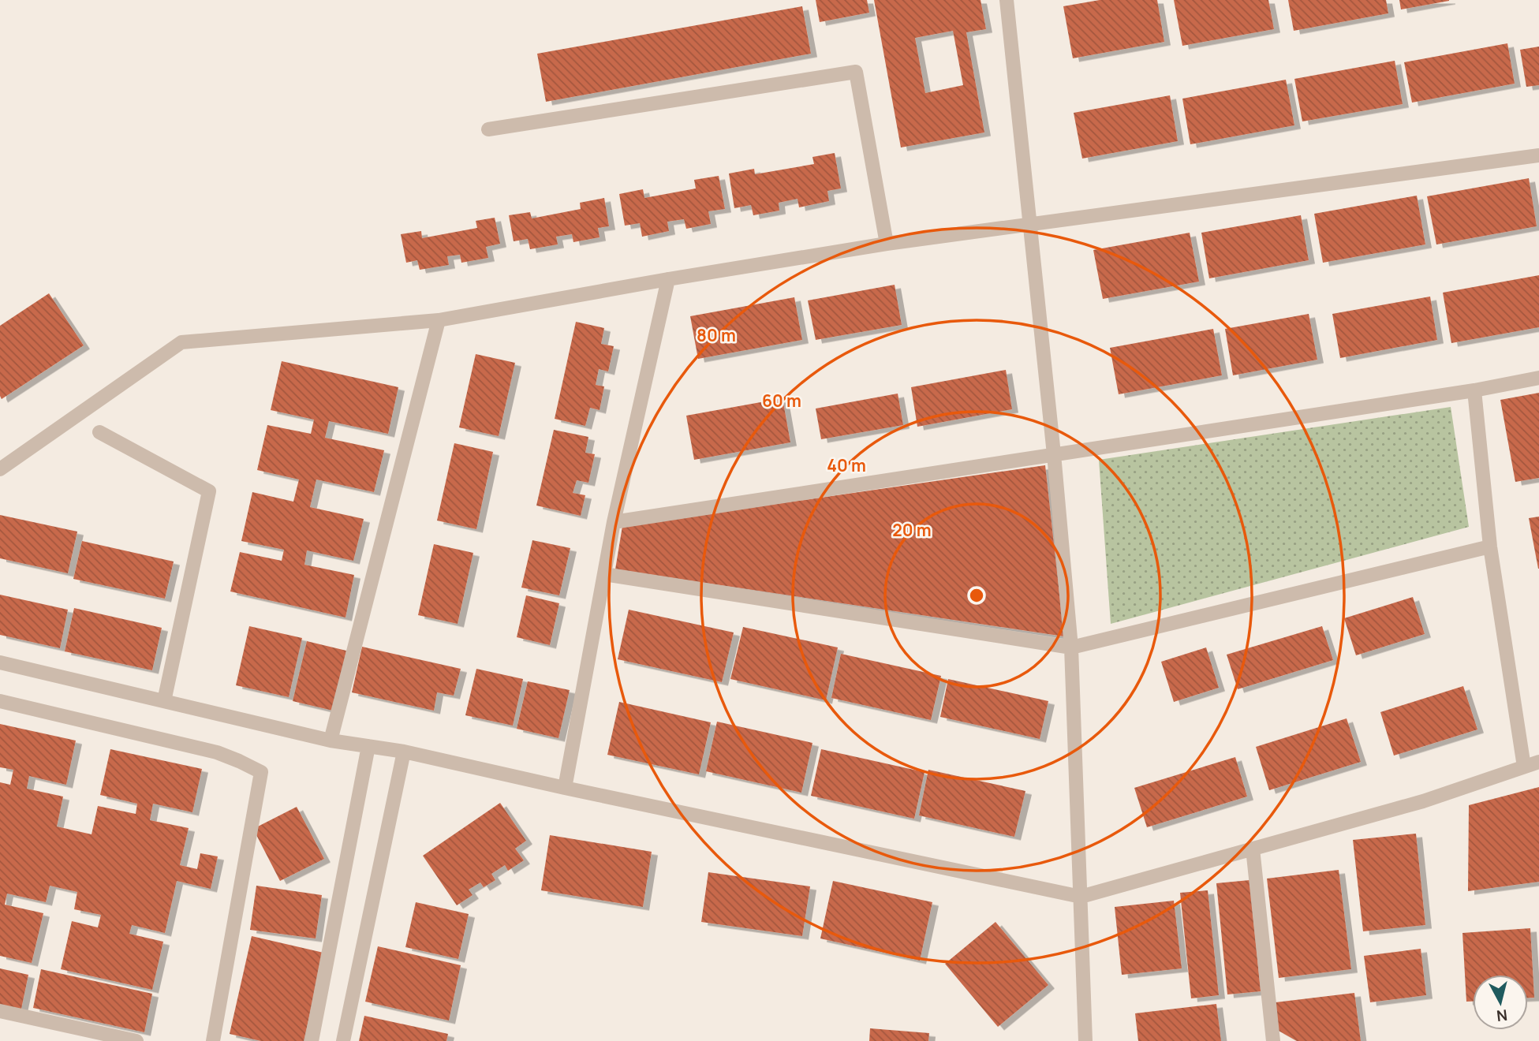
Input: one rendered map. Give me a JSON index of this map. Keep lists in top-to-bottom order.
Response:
{
  "north": "bottom",
  "rings": [
    "80 m",
    "60 m",
    "40 m",
    "20 m"
  ]
}
